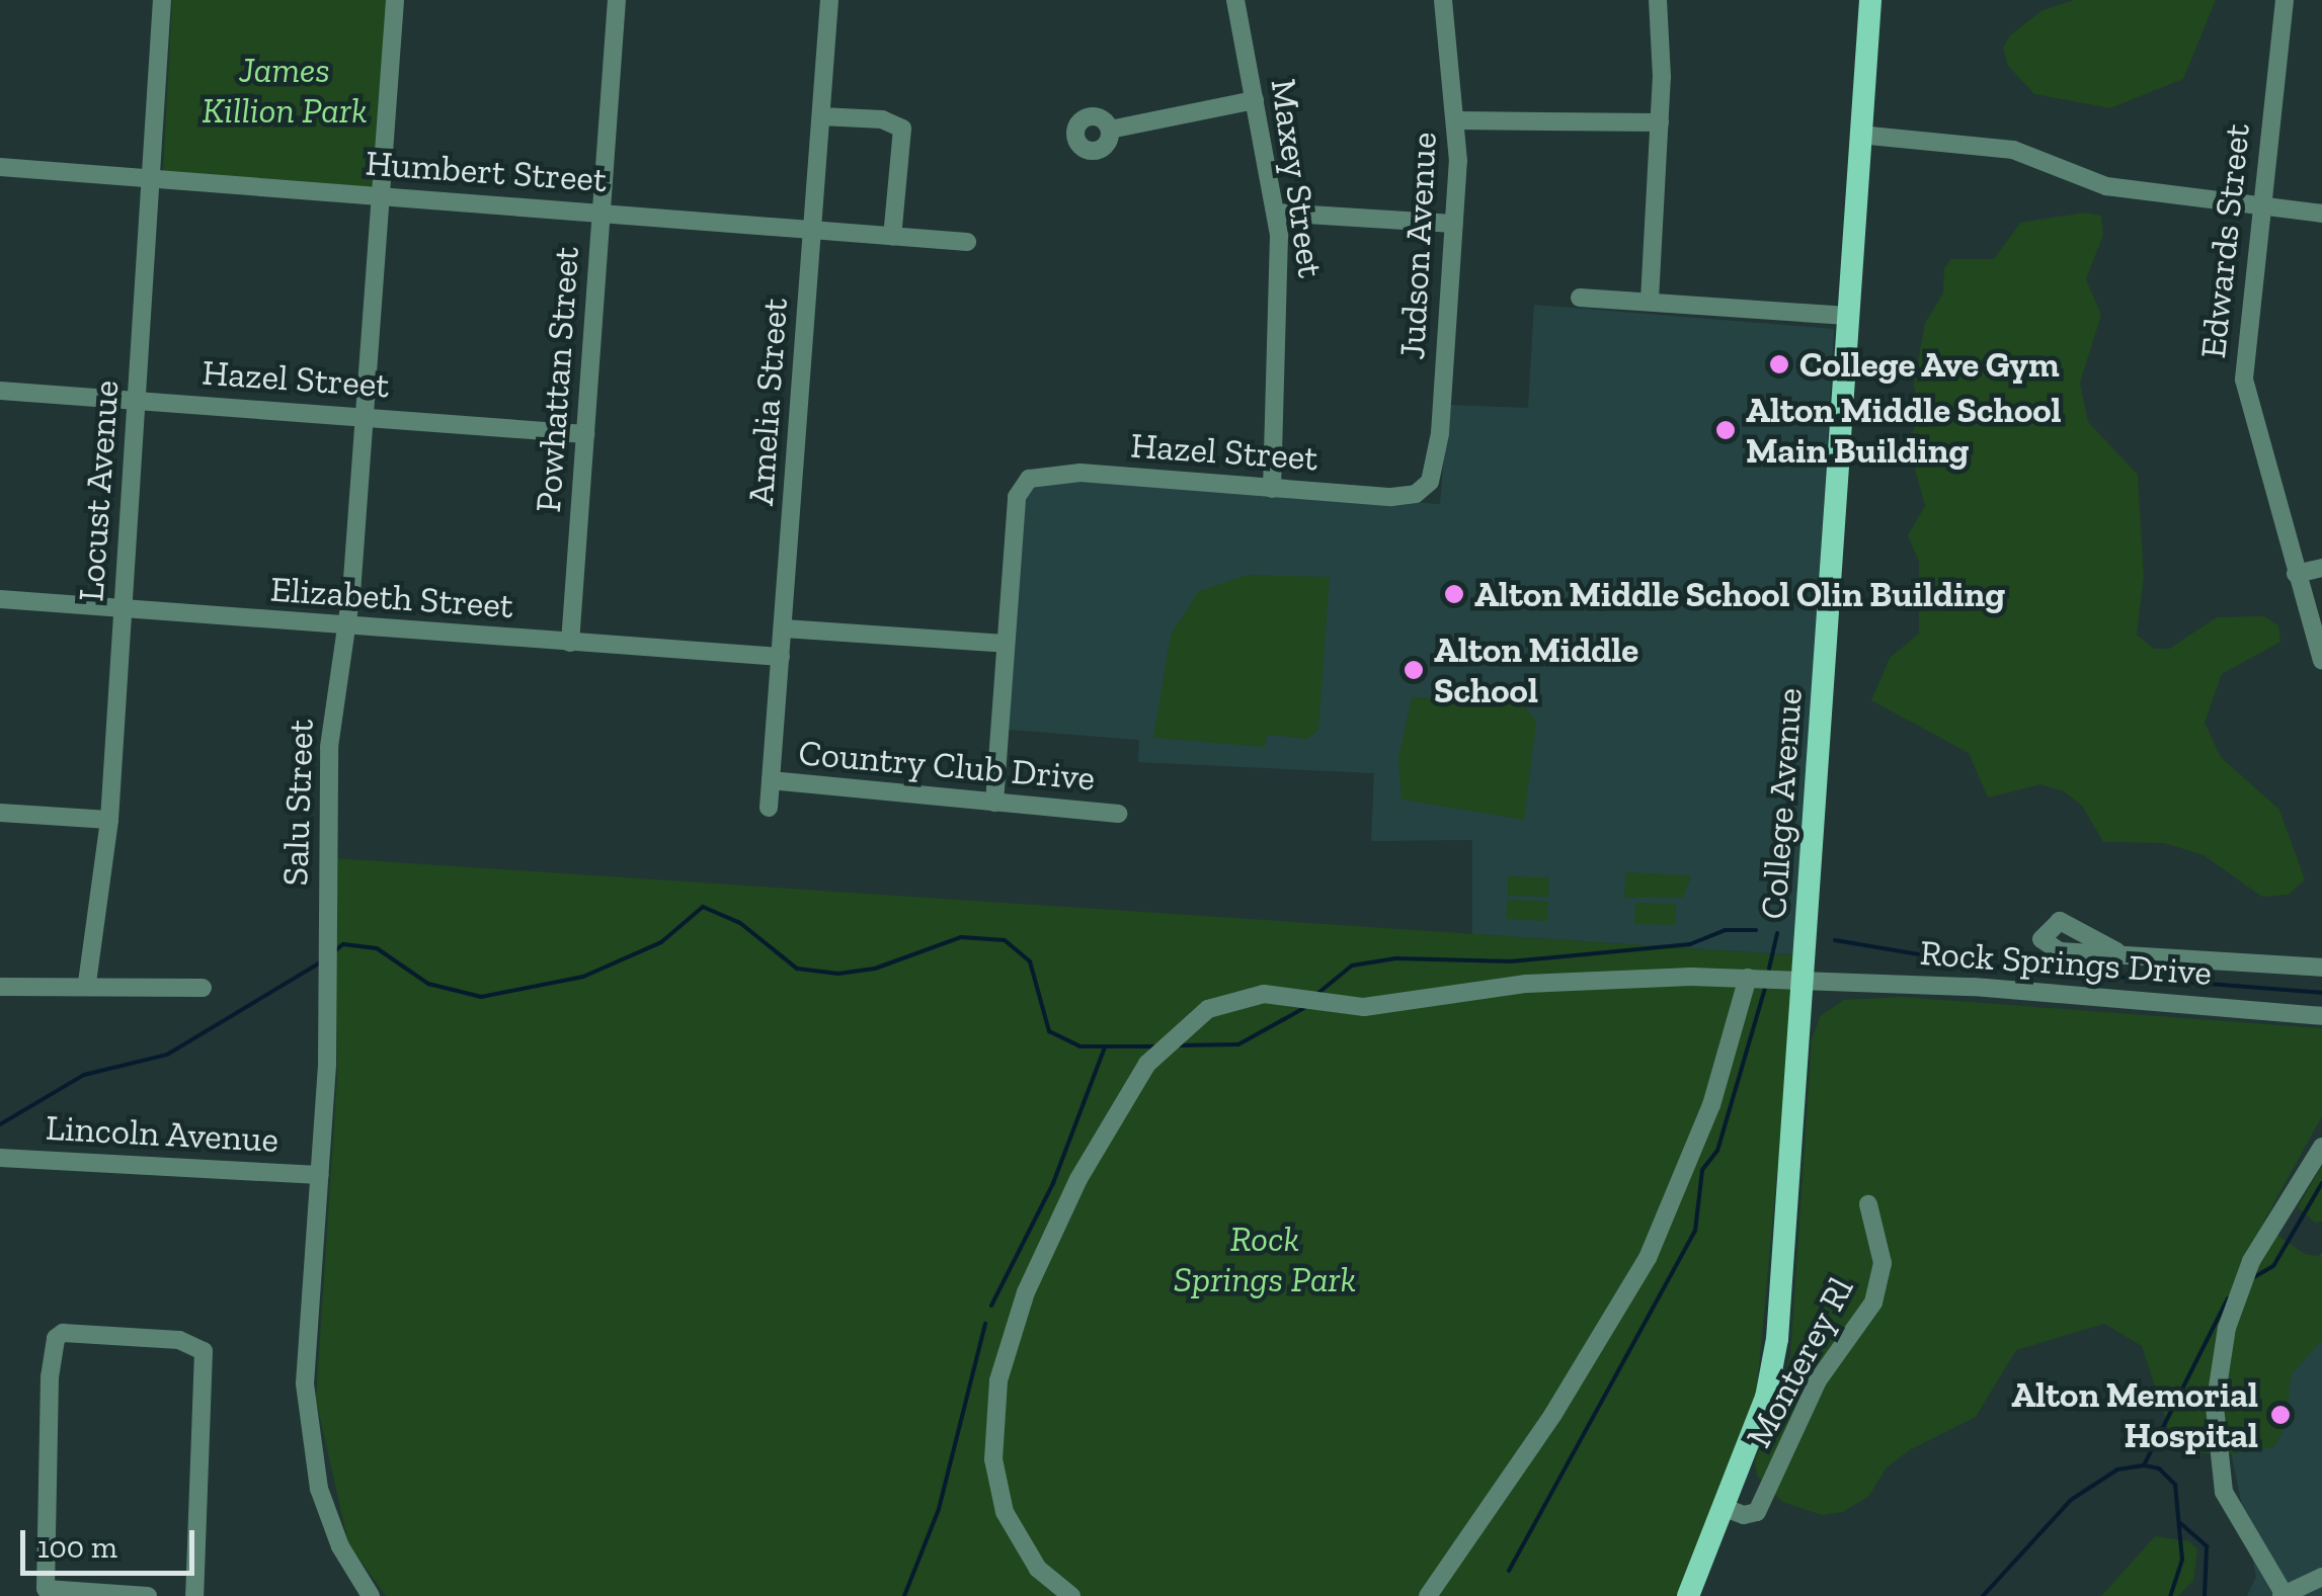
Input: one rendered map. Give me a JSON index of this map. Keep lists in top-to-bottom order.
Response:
{
  "streets": {
    "main road": ["College Avenue"],
    "street": [
      "Humbert Street",
      "Maxey Street",
      "Edwards Street",
      "Judson Avenue",
      "Hazel Street",
      "Powhattan Street",
      "Amelia Street",
      "Locust Avenue",
      "Elizabeth Street",
      "Country Club Drive",
      "Salu Street",
      "Rock Springs Drive",
      "Lincoln Avenue",
      "Monterey Rl"
    ]
  },
  "crossings": [
    ["Humbert Street", "Powhattan Street"],
    ["Humbert Street", "Amelia Street"],
    ["Humbert Street", "Locust Avenue"],
    ["Humbert Street", "Salu Street"],
    ["Maxey Street", "Hazel Street"],
    ["Judson Avenue", "Hazel Street"],
    ["Hazel Street", "Powhattan Street"],
    ["Hazel Street", "Locust Avenue"],
    ["Hazel Street", "Salu Street"],
    ["Powhattan Street", "Elizabeth Street"],
    ["Amelia Street", "Elizabeth Street"],
    ["Amelia Street", "Country Club Drive"],
    ["Locust Avenue", "Elizabeth Street"],
    ["Elizabeth Street", "Salu Street"],
    ["Salu Street", "Lincoln Avenue"],
    ["College Avenue", "Rock Springs Drive"],
    ["College Avenue", "Monterey Rl"]
  ],
  "parks": ["James Killion Park", "Rock Springs Park"],
  "places": [
    "College Ave Gym",
    "Alton Middle School Main Building",
    "Alton Middle School Olin Building",
    "Alton Middle School",
    "Alton Memorial Hospital"
  ],
  "scale_bar": "100 m"
}
